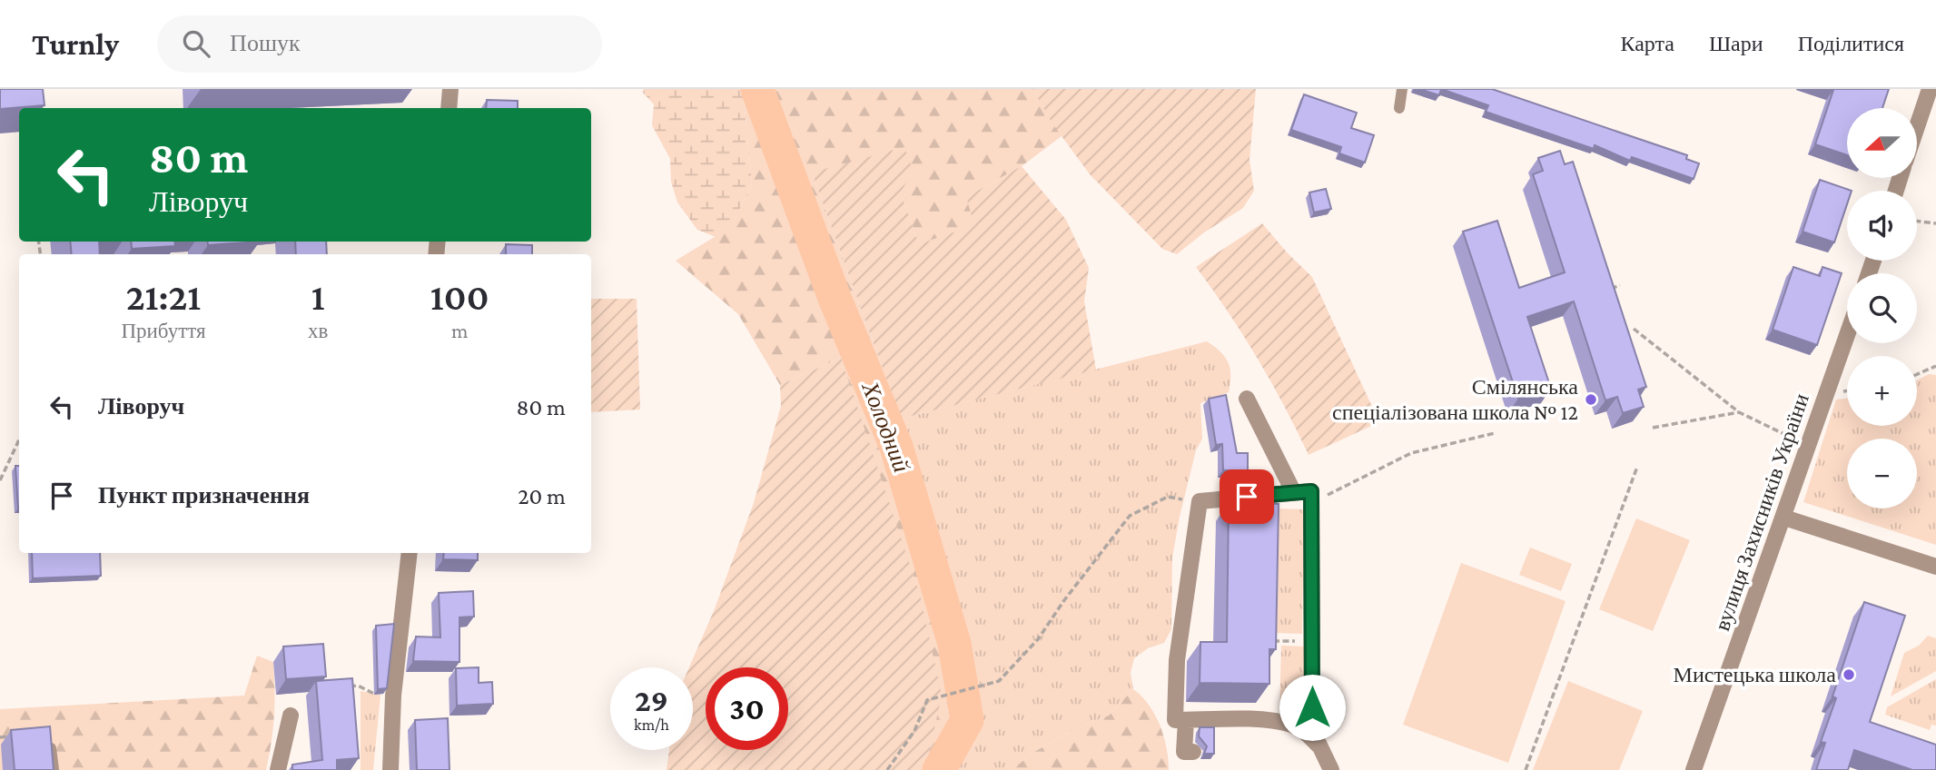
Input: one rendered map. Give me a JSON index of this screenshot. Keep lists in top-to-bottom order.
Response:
{
  "streets": {
    "street": ["вулиця Захисників України"]
  },
  "water": ["Холодний"],
  "places": ["Смілянська спеціалізована школа № 12", "Мистецька школа"],
  "north": "left",
  "page": {
    "header": "Turnly",
    "search": "Пошук",
    "nav": ["Карта", "Шари", "Поділитися"],
    "map_buttons": ["+", "−"],
    "turn": ["80 m", "Ліворуч"],
    "eta": [
      "21:21",
      "Прибуття",
      "1",
      "хв",
      "100",
      "m"
    ],
    "list": [
      {
        "name": "Ліворуч",
        "value": "80 m"
      },
      {
        "name": "Пункт призначення",
        "value": "20 m"
      }
    ],
    "speed": "29 km/h",
    "limit": "30"
  }
}
